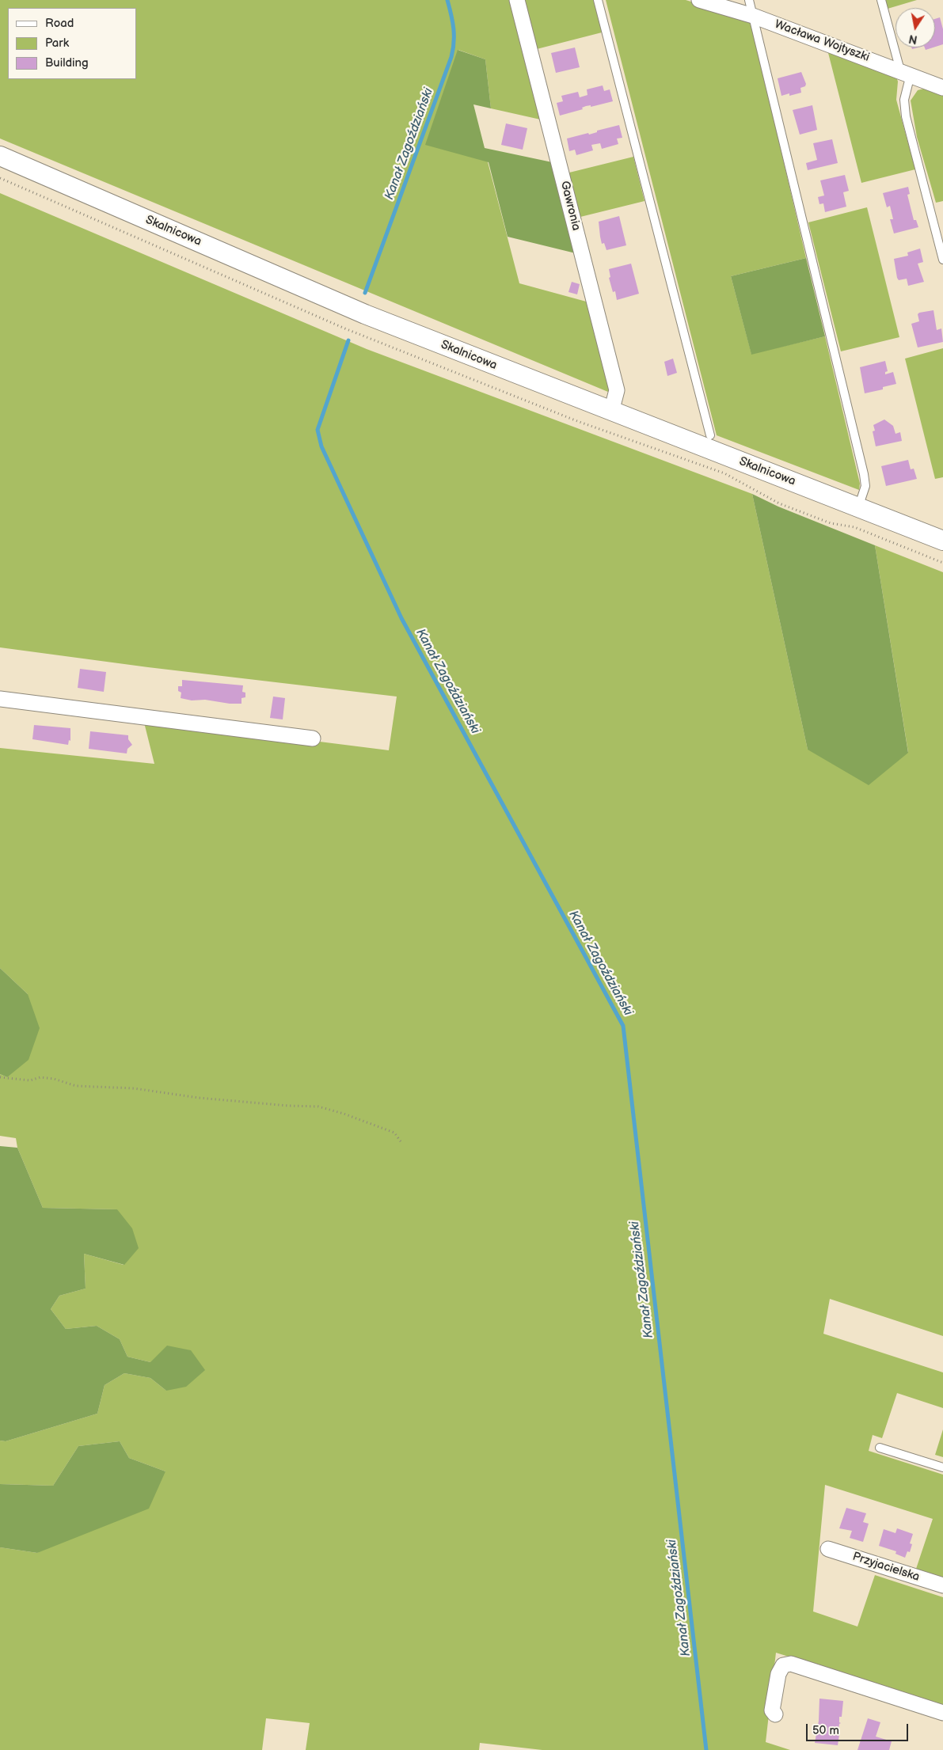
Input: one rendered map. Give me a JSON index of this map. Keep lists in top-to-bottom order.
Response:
{
  "streets": {
    "street": [
      "Wacława Wojtyszki",
      "Gawronia",
      "Skalnicowa",
      "Przyjacielska"
    ]
  },
  "crossings": [
    ["Gawronia", "Skalnicowa"]
  ],
  "water": ["Kanał Zagoździański"],
  "legend": ["Road", "Park", "Building"],
  "scale_bar": "50 m",
  "north": "bottom"
}
